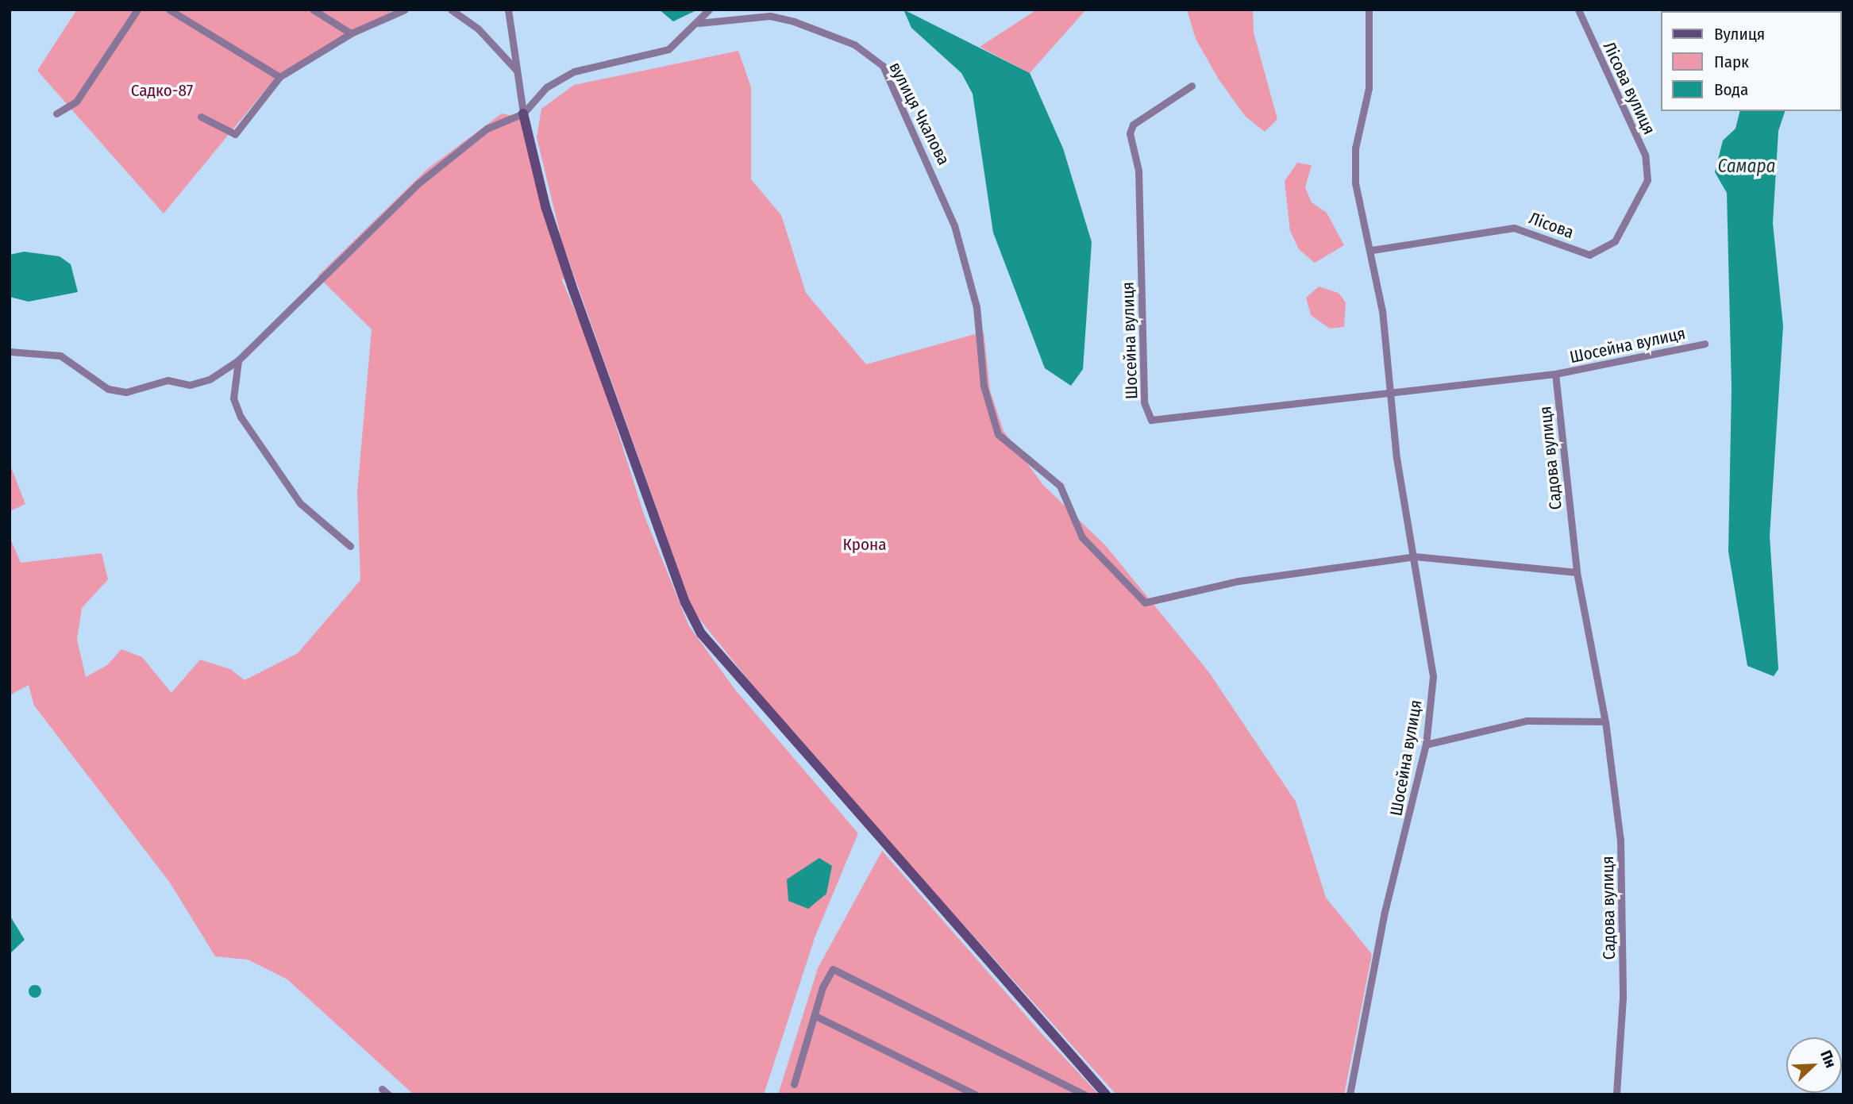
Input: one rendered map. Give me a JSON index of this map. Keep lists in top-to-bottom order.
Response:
{
  "streets": {
    "street": [
      "Лісова вулиця",
      "вулиця Чкалова",
      "Лісова",
      "Шосейна вулиця",
      "Садова вулиця"
    ]
  },
  "crossings": [
    ["Лісова вулиця", "Лісова"],
    ["вулиця Чкалова", "Шосейна вулиця"],
    ["Лісова", "Шосейна вулиця"],
    ["Шосейна вулиця", "Садова вулиця"]
  ],
  "water": ["Самара"],
  "parks": ["Садко-87", "Крона"],
  "legend": ["Вулиця", "Парк", "Вода"],
  "north": "top right"
}
